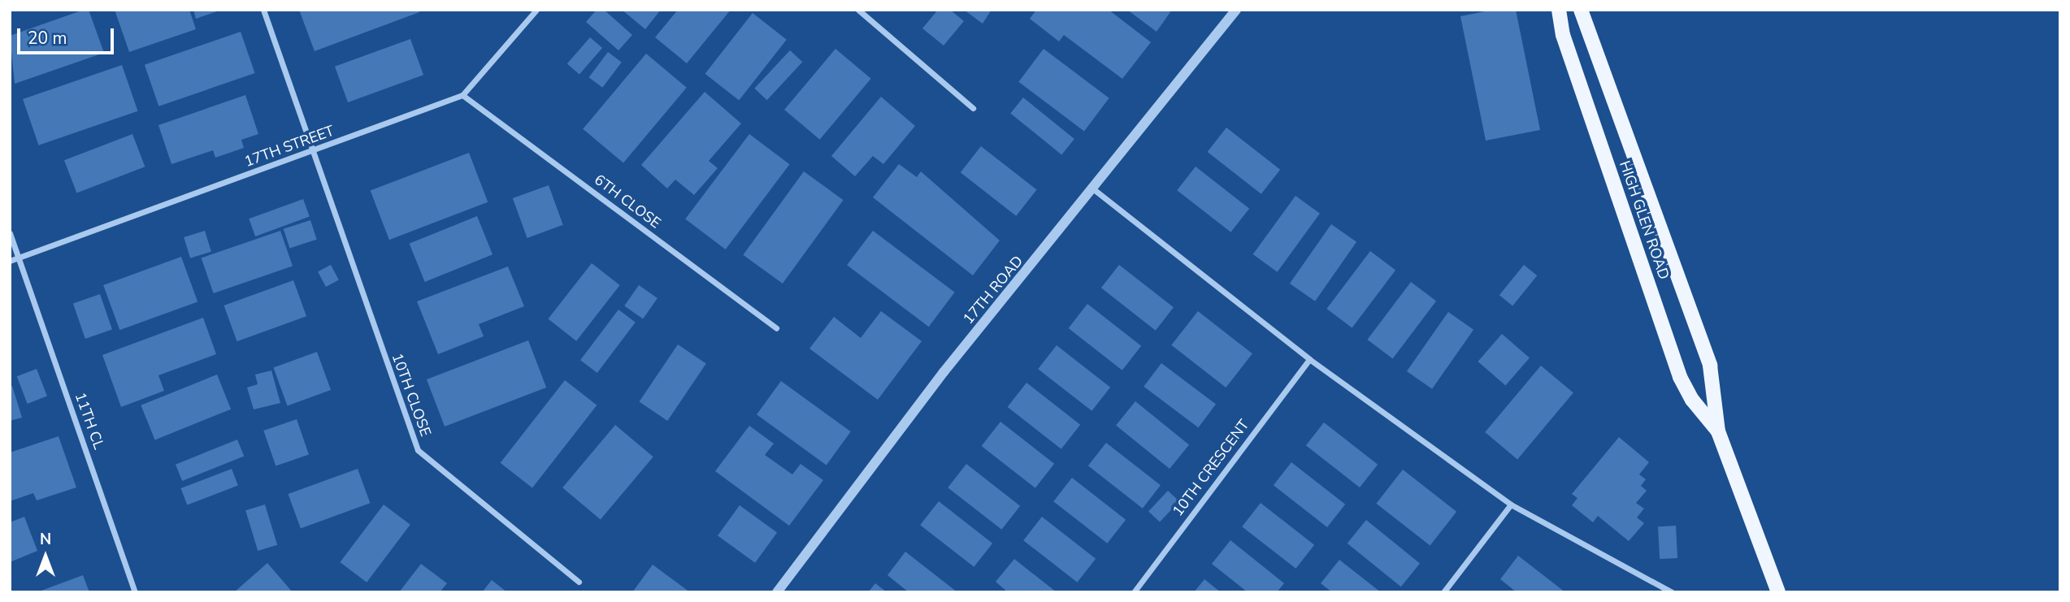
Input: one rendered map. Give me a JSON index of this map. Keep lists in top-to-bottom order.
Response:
{
  "streets": {
    "main road": ["HIGH GLEN ROAD"],
    "street": [
      "17TH STREET",
      "6TH CLOSE",
      "17TH ROAD",
      "10TH CLOSE",
      "11TH CL",
      "10TH CRESCENT"
    ]
  },
  "crossings": [
    ["17TH STREET", "6TH CLOSE"],
    ["17TH STREET", "10TH CLOSE"],
    ["17TH STREET", "11TH CL"]
  ],
  "scale_bar": "20 m",
  "north": "top"
}
